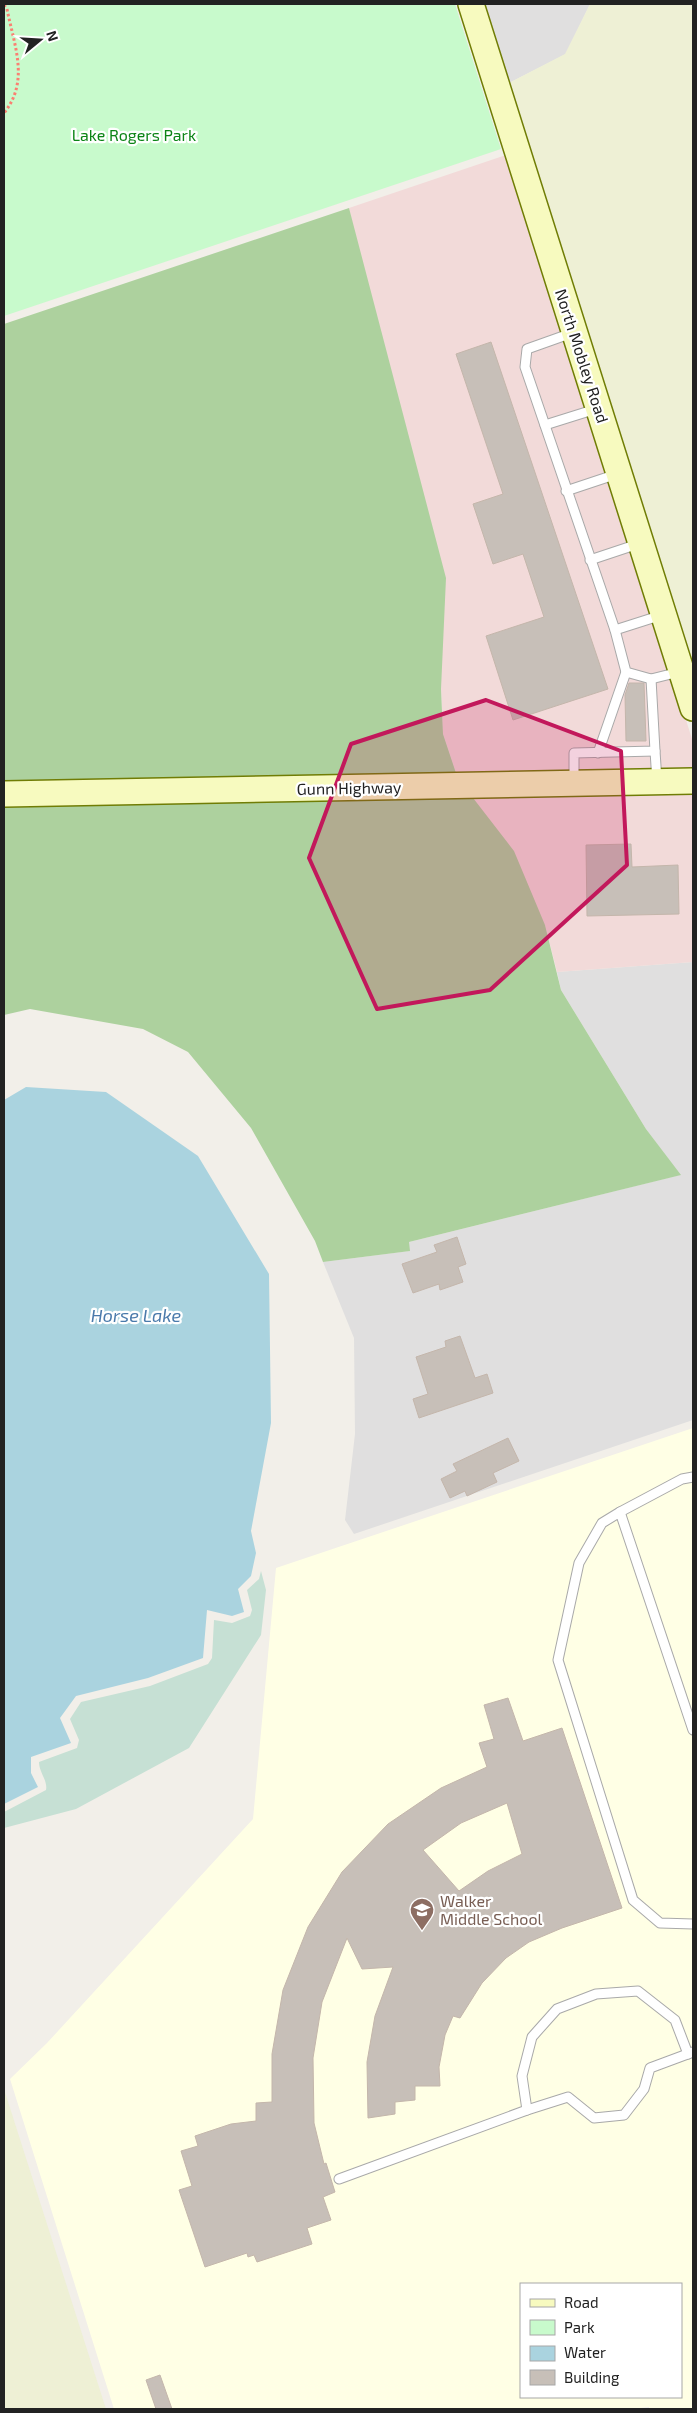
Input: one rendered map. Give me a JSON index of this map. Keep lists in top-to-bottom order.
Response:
{
  "streets": {
    "street": ["North Mobley Road", "Gunn Highway"]
  },
  "water": ["Horse Lake"],
  "parks": ["Lake Rogers Park"],
  "places": {
    "school or university": ["Walker Middle School"]
  },
  "legend": [
    "Road",
    "Park",
    "Water",
    "Building"
  ],
  "north": "right"
}
